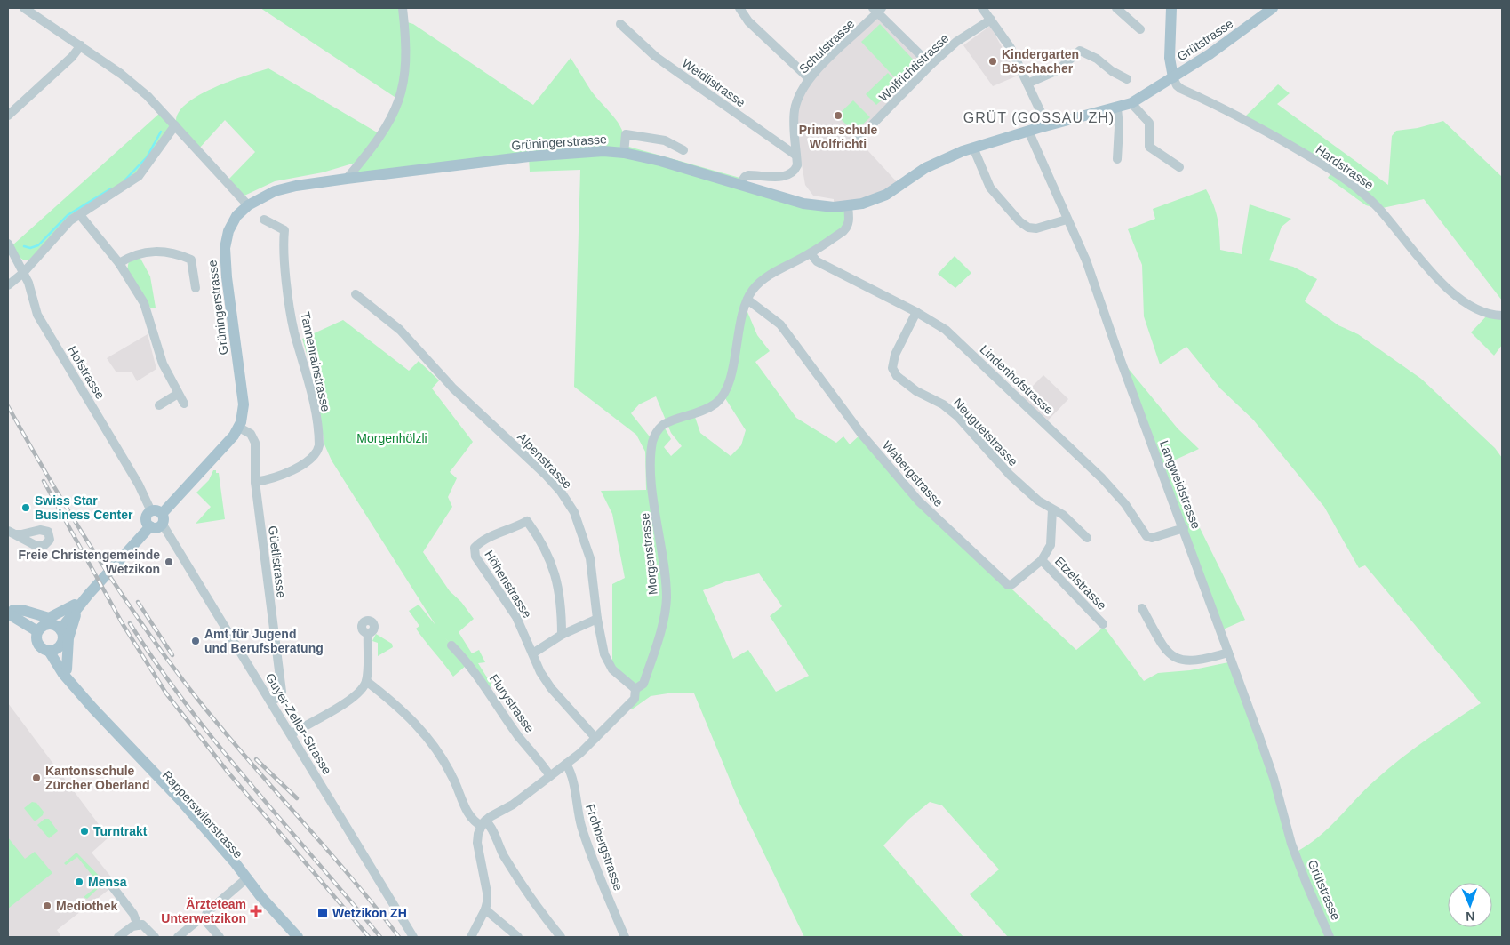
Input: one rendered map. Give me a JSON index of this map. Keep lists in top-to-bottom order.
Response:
{
  "streets": {
    "main road": ["Grütstrasse", "Grüningerstrasse", "Rapperswilerstrasse"],
    "street": [
      "Schulstrasse",
      "Wolfrichtistrasse",
      "Weidlistrasse",
      "Hardstrasse",
      "Tannenrainstrasse",
      "Hofstrasse",
      "Lindenhofstrasse",
      "Neuguetstrasse",
      "Alpenstrasse",
      "Wabergstrasse",
      "Langweidstrasse",
      "Morgenstrasse",
      "Güetlistrasse",
      "Etzelstrasse",
      "Höhenstrasse",
      "Flurystrasse",
      "Guyer-Zeller-Strasse",
      "Frohbergstrasse"
    ]
  },
  "crossings": [
    ["Grütstrasse", "Grüningerstrasse"],
    ["Grütstrasse", "Hardstrasse"],
    ["Grütstrasse", "Langweidstrasse"],
    ["Schulstrasse", "Weidlistrasse"],
    ["Schulstrasse", "Grüningerstrasse"],
    ["Grüningerstrasse", "Hardstrasse"],
    ["Grüningerstrasse", "Hofstrasse"],
    ["Grüningerstrasse", "Langweidstrasse"],
    ["Grüningerstrasse", "Morgenstrasse"],
    ["Grüningerstrasse", "Güetlistrasse"],
    ["Grüningerstrasse", "Guyer-Zeller-Strasse"],
    ["Tannenrainstrasse", "Güetlistrasse"],
    ["Hofstrasse", "Guyer-Zeller-Strasse"],
    ["Lindenhofstrasse", "Neuguetstrasse"],
    ["Lindenhofstrasse", "Langweidstrasse"],
    ["Lindenhofstrasse", "Morgenstrasse"],
    ["Neuguetstrasse", "Wabergstrasse"],
    ["Alpenstrasse", "Morgenstrasse"],
    ["Wabergstrasse", "Morgenstrasse"],
    ["Wabergstrasse", "Etzelstrasse"],
    ["Morgenstrasse", "Höhenstrasse"],
    ["Morgenstrasse", "Flurystrasse"],
    ["Morgenstrasse", "Frohbergstrasse"],
    ["Güetlistrasse", "Guyer-Zeller-Strasse"]
  ],
  "districts": ["GRÜT (GOSSAU ZH)"],
  "parks": ["Morgenhölzli"],
  "places": {
    "other": [
      "Kindergarten Böschacher",
      "Primarschule Wolfrichti",
      "Swiss Star Business Center",
      "Freie Christengemeinde Wetzikon",
      "Amt für Jugend und Berufsberatung",
      "Kantonsschule Zürcher Oberland",
      "Turntrakt",
      "Mensa",
      "Mediothek"
    ],
    "health": ["Ärzteteam Unterwetzikon"],
    "transit": ["Wetzikon ZH"]
  },
  "north": "bottom"
}
